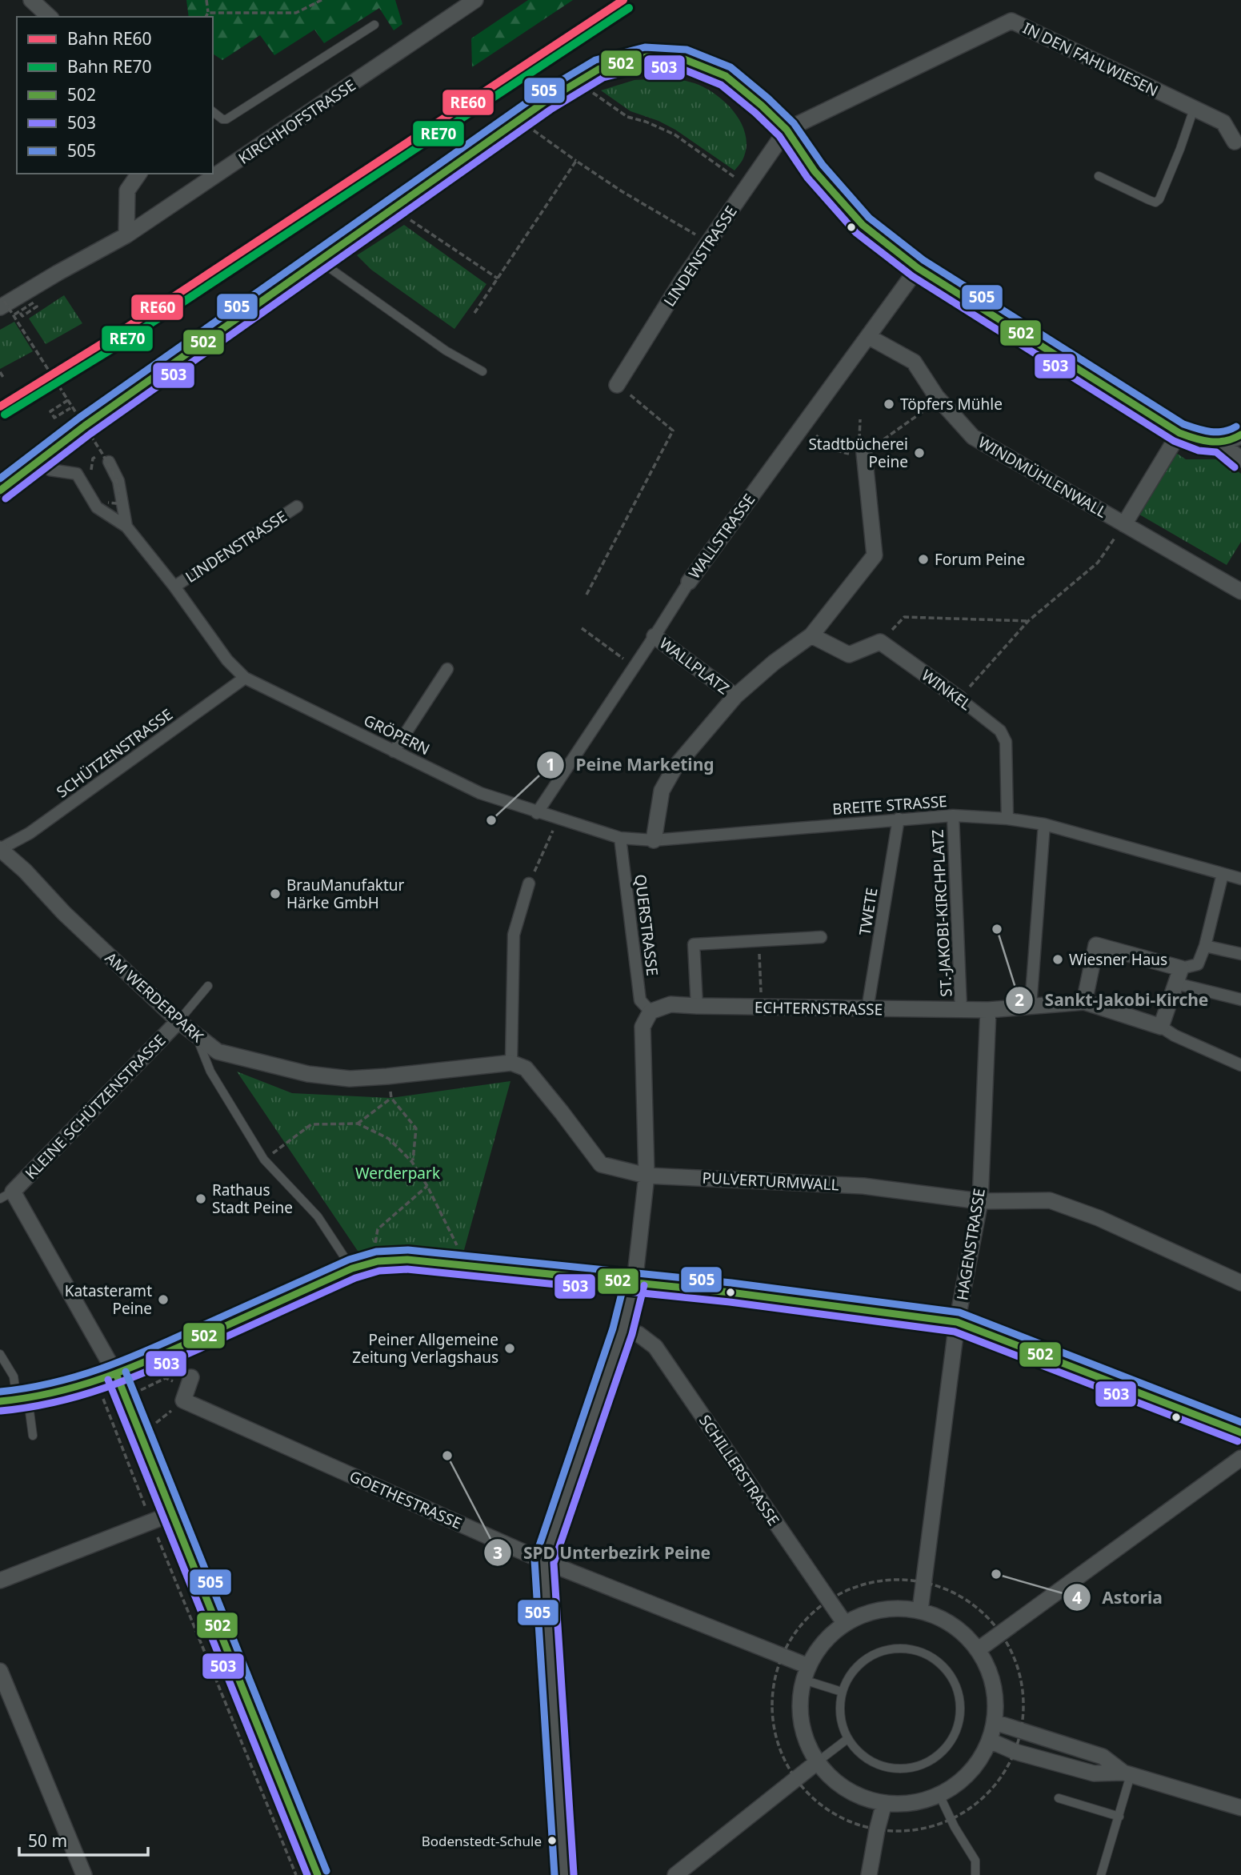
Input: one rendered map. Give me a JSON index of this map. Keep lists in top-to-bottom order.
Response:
{
  "streets": {
    "street": [
      "IN DEN FAHLWIESEN",
      "KIRCHHOFSTRASSE",
      "LINDENSTRASSE",
      "WINDMÜHLENWALL",
      "WALLSTRASSE",
      "WALLPLATZ",
      "WINKEL",
      "GRÖPERN",
      "SCHÜTZENSTRASSE",
      "BREITE STRASSE",
      "TWETE",
      "ST.-JAKOBI-KIRCHPLATZ",
      "QUERSTRASSE",
      "AM WERDERPARK",
      "ECHTERNSTRASSE",
      "KLEINE SCHÜTZENSTRASSE",
      "PULVERTURMWALL",
      "HAGENSTRASSE",
      "SCHILLERSTRASSE",
      "GOETHESTRASSE"
    ]
  },
  "crossings": [
    ["IN DEN FAHLWIESEN", "LINDENSTRASSE"],
    ["LINDENSTRASSE", "GRÖPERN"],
    ["WINDMÜHLENWALL", "WALLSTRASSE"],
    ["WALLSTRASSE", "WALLPLATZ"],
    ["WALLSTRASSE", "GRÖPERN"],
    ["WALLSTRASSE", "BREITE STRASSE"],
    ["WINKEL", "BREITE STRASSE"],
    ["GRÖPERN", "SCHÜTZENSTRASSE"],
    ["GRÖPERN", "BREITE STRASSE"],
    ["SCHÜTZENSTRASSE", "AM WERDERPARK"],
    ["BREITE STRASSE", "TWETE"],
    ["BREITE STRASSE", "ST.-JAKOBI-KIRCHPLATZ"],
    ["BREITE STRASSE", "QUERSTRASSE"],
    ["TWETE", "ECHTERNSTRASSE"],
    ["ST.-JAKOBI-KIRCHPLATZ", "ECHTERNSTRASSE"],
    ["QUERSTRASSE", "ECHTERNSTRASSE"],
    ["AM WERDERPARK", "KLEINE SCHÜTZENSTRASSE"],
    ["AM WERDERPARK", "PULVERTURMWALL"],
    ["ECHTERNSTRASSE", "HAGENSTRASSE"],
    ["PULVERTURMWALL", "HAGENSTRASSE"]
  ],
  "parks": ["Werderpark"],
  "places": [
    "Töpfers Mühle",
    "Stadtbücherei Peine",
    "Forum Peine",
    "Peine Marketing",
    "BrauManufaktur Härke GmbH",
    "Sankt-Jakobi-Kirche",
    "Wiesner Haus",
    "Rathaus Stadt Peine",
    "Katasteramt Peine",
    "Peiner Allgemeine Zeitung Verlagshaus",
    "SPD Unterbezirk Peine",
    "Astoria",
    "Bodenstedt-Schule"
  ],
  "lines": [
    "rail line RE60",
    "rail line RE70",
    "transit line 505",
    "transit line 502",
    "transit line 503"
  ],
  "legend": [
    "Bahn RE60",
    "Bahn RE70",
    "502",
    "503",
    "505"
  ],
  "scale_bar": "50 m"
}
